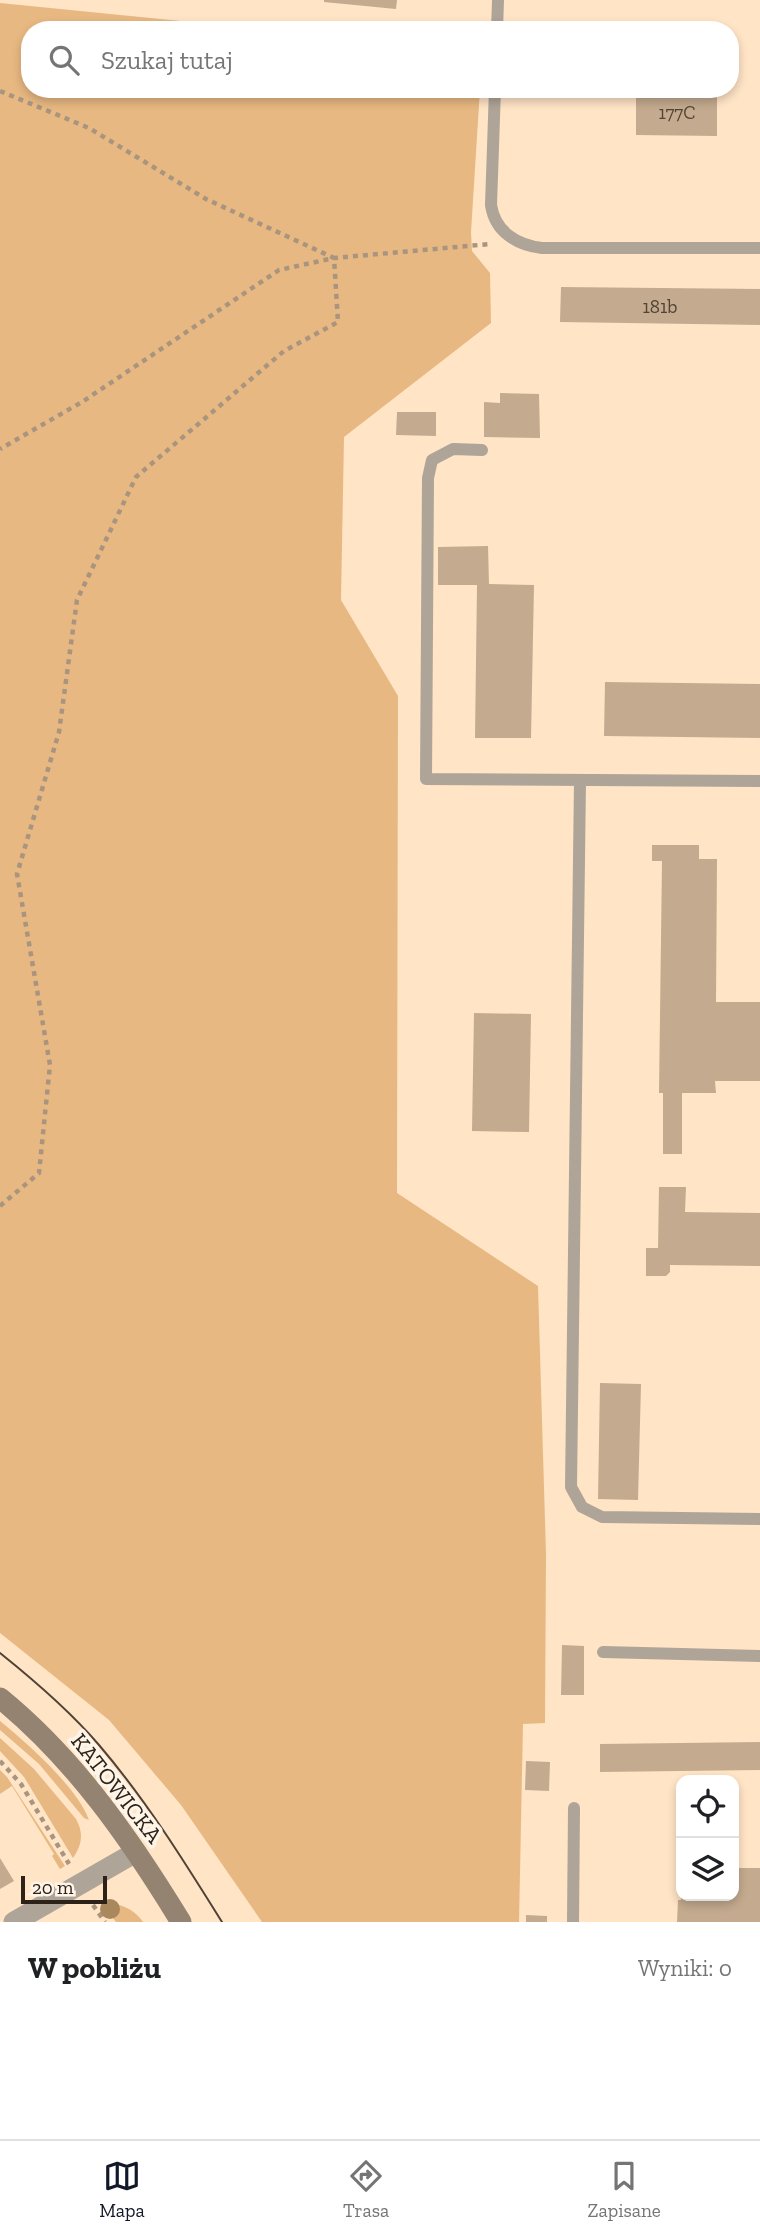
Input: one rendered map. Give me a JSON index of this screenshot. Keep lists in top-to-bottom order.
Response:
{
  "streets": {
    "main road": ["KATOWICKA"]
  },
  "house_numbers": ["177C", "181b"],
  "scale_bar": "20 m",
  "page": {
    "search": "Szukaj tutaj",
    "scale": "20 m",
    "heading": ["W pobliżu", "Wyniki: 0"],
    "nav": ["Mapa", "Trasa", "Zapisane"]
  }
}
